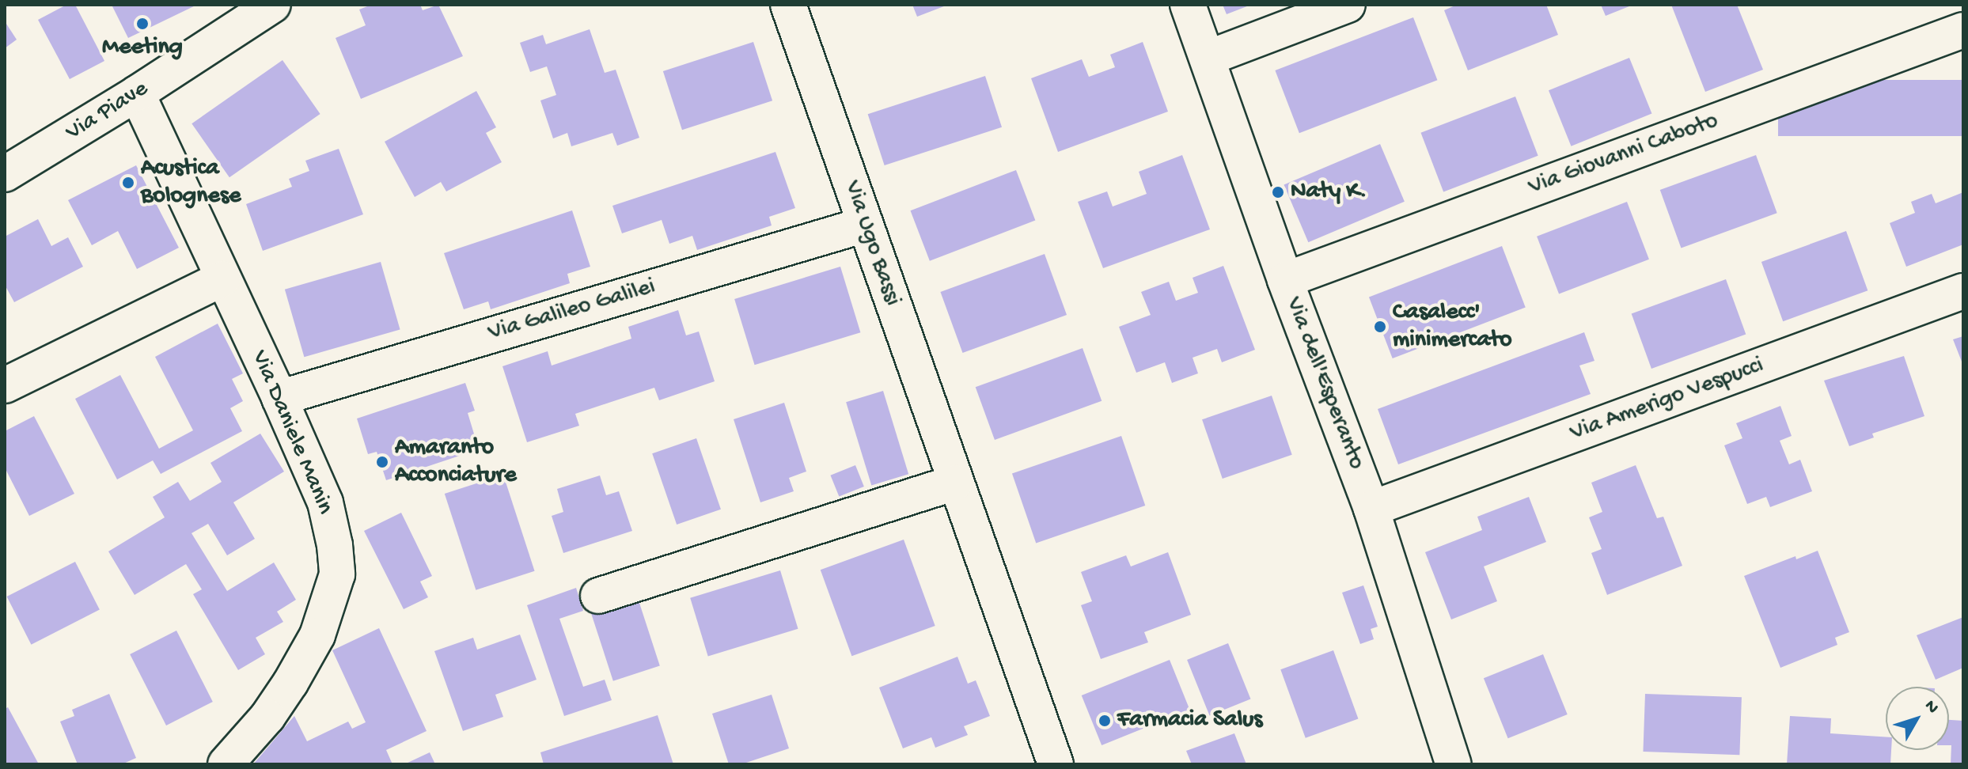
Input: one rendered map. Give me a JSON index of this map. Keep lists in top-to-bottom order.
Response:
{
  "streets": {
    "street": [
      "Via Piave",
      "Via Giovanni Caboto",
      "Via Ugo Bassi",
      "Via Galileo Galilei",
      "Via dell'Esperanto",
      "Via Amerigo Vespucci",
      "Via Daniele Manin"
    ]
  },
  "crossings": [
    ["Via Piave", "Via Daniele Manin"],
    ["Via Giovanni Caboto", "Via dell'Esperanto"],
    ["Via Ugo Bassi", "Via Galileo Galilei"],
    ["Via Galileo Galilei", "Via Daniele Manin"],
    ["Via dell'Esperanto", "Via Amerigo Vespucci"]
  ],
  "places": [
    "Meeting",
    "Acustica Bolognese",
    "Naty K.",
    "Casalecc' minimercato",
    "Amaranto Acconciature",
    "Farmacia Salus"
  ],
  "north": "top right"
}
